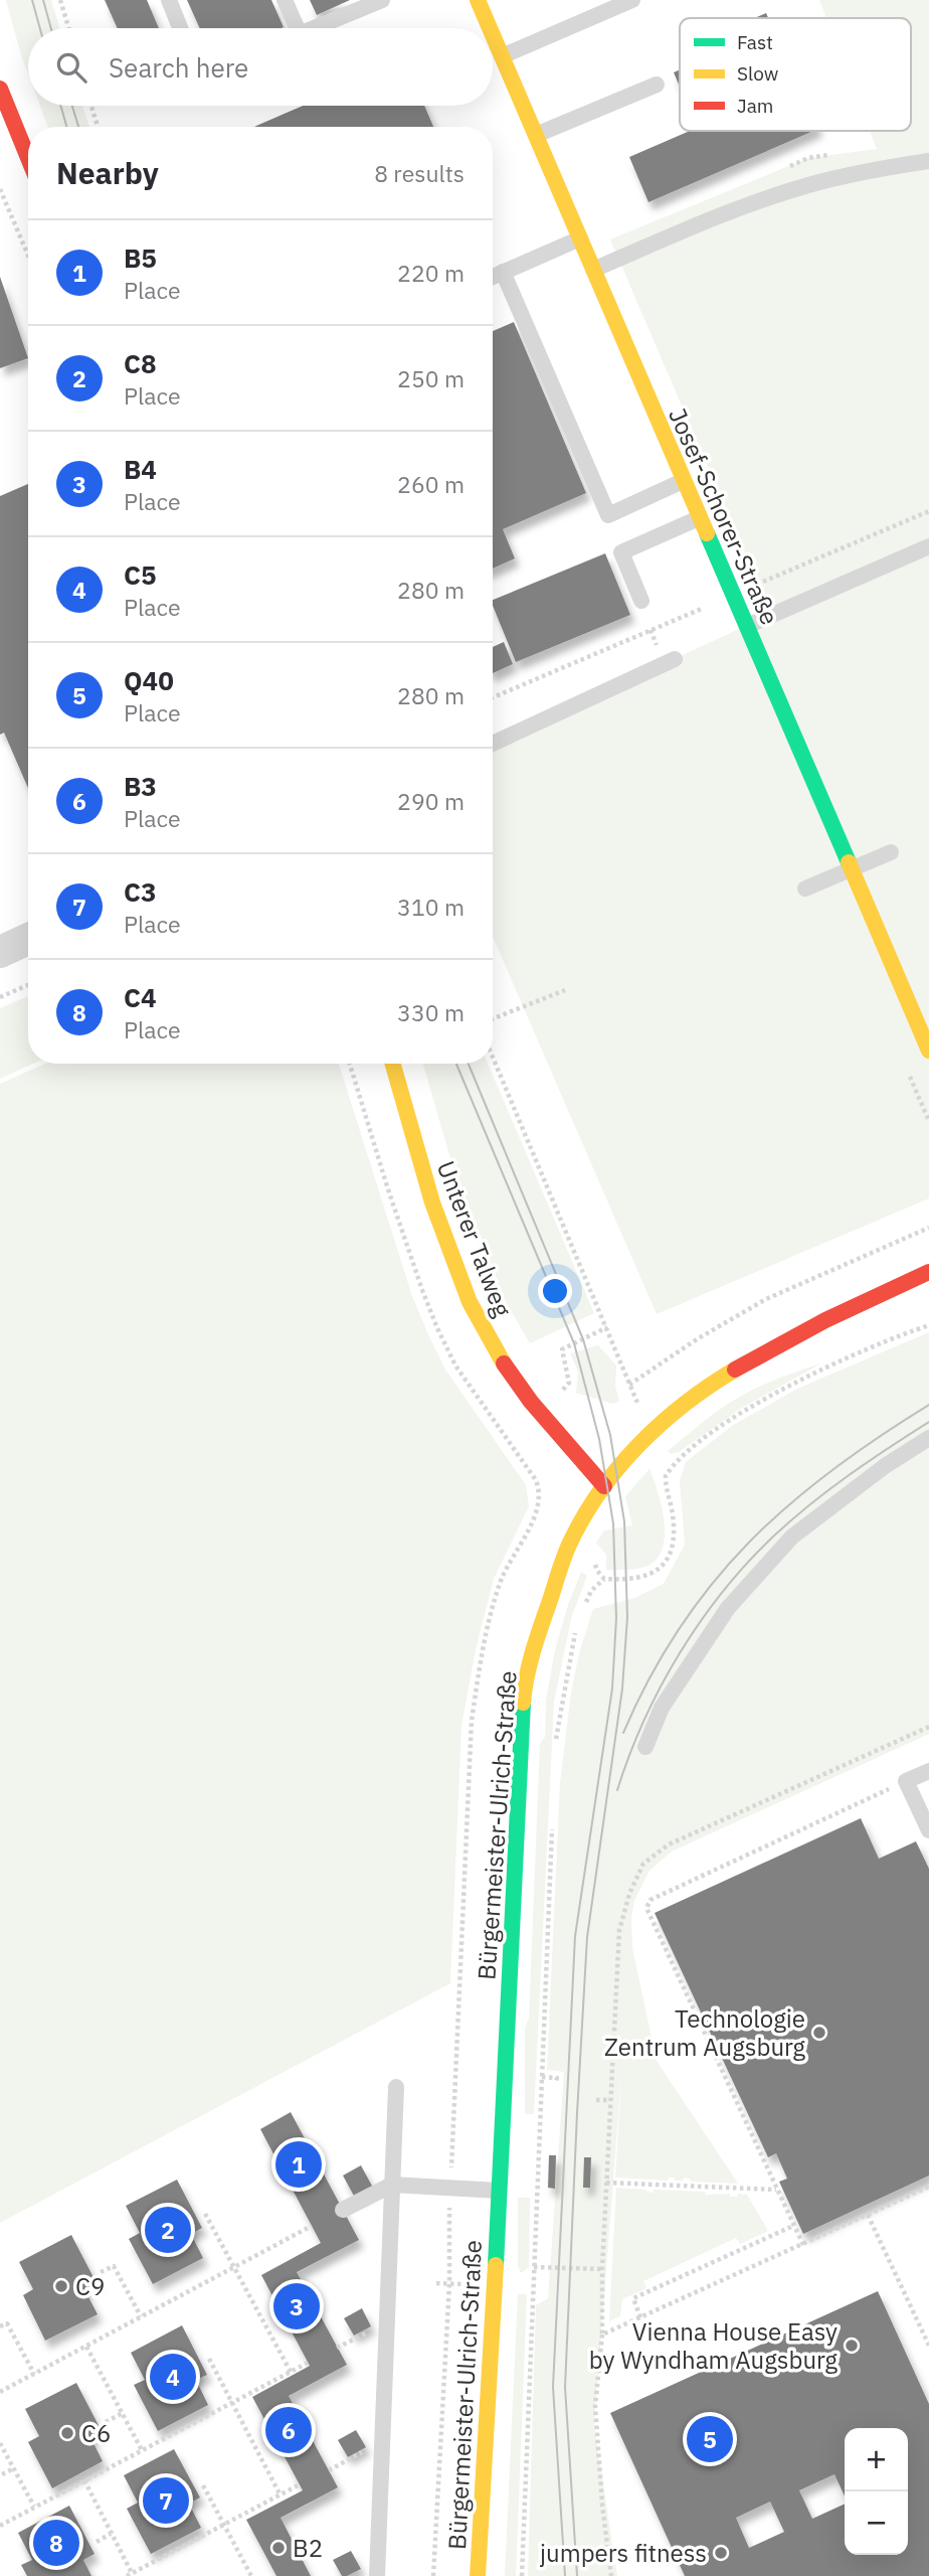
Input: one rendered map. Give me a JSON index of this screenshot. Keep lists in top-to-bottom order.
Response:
{
  "streets": {
    "street": ["Josef-Schorer-Straße", "Unterer Talweg", "Bürgermeister-Ulrich-Straße"]
  },
  "crossings": [
    ["Unterer Talweg", "Bürgermeister-Ulrich-Straße"]
  ],
  "places": [
    "Technologie Zentrum Augsburg",
    "C9",
    "Vienna House Easy by Wyndham Augsburg",
    "C6",
    "B2",
    "jumpers fitness"
  ],
  "legend": ["Fast", "Slow", "Jam"],
  "page": {
    "search": "Search here",
    "heading": ["Nearby", "8 results"],
    "list": [
      {
        "mark": "1",
        "name": "B5",
        "note": "Place",
        "value": "220 m"
      },
      {
        "mark": "2",
        "name": "C8",
        "note": "Place",
        "value": "250 m"
      },
      {
        "mark": "3",
        "name": "B4",
        "note": "Place",
        "value": "260 m"
      },
      {
        "mark": "4",
        "name": "C5",
        "note": "Place",
        "value": "280 m"
      },
      {
        "mark": "5",
        "name": "Q40",
        "note": "Place",
        "value": "280 m"
      },
      {
        "mark": "6",
        "name": "B3",
        "note": "Place",
        "value": "290 m"
      },
      {
        "mark": "7",
        "name": "C3",
        "note": "Place",
        "value": "310 m"
      },
      {
        "mark": "8",
        "name": "C4",
        "note": "Place",
        "value": "330 m"
      }
    ],
    "pins": [
      "1",
      "2",
      "3",
      "4",
      "6",
      "5",
      "7",
      "8"
    ],
    "map_buttons": ["+", "−"]
  }
}
